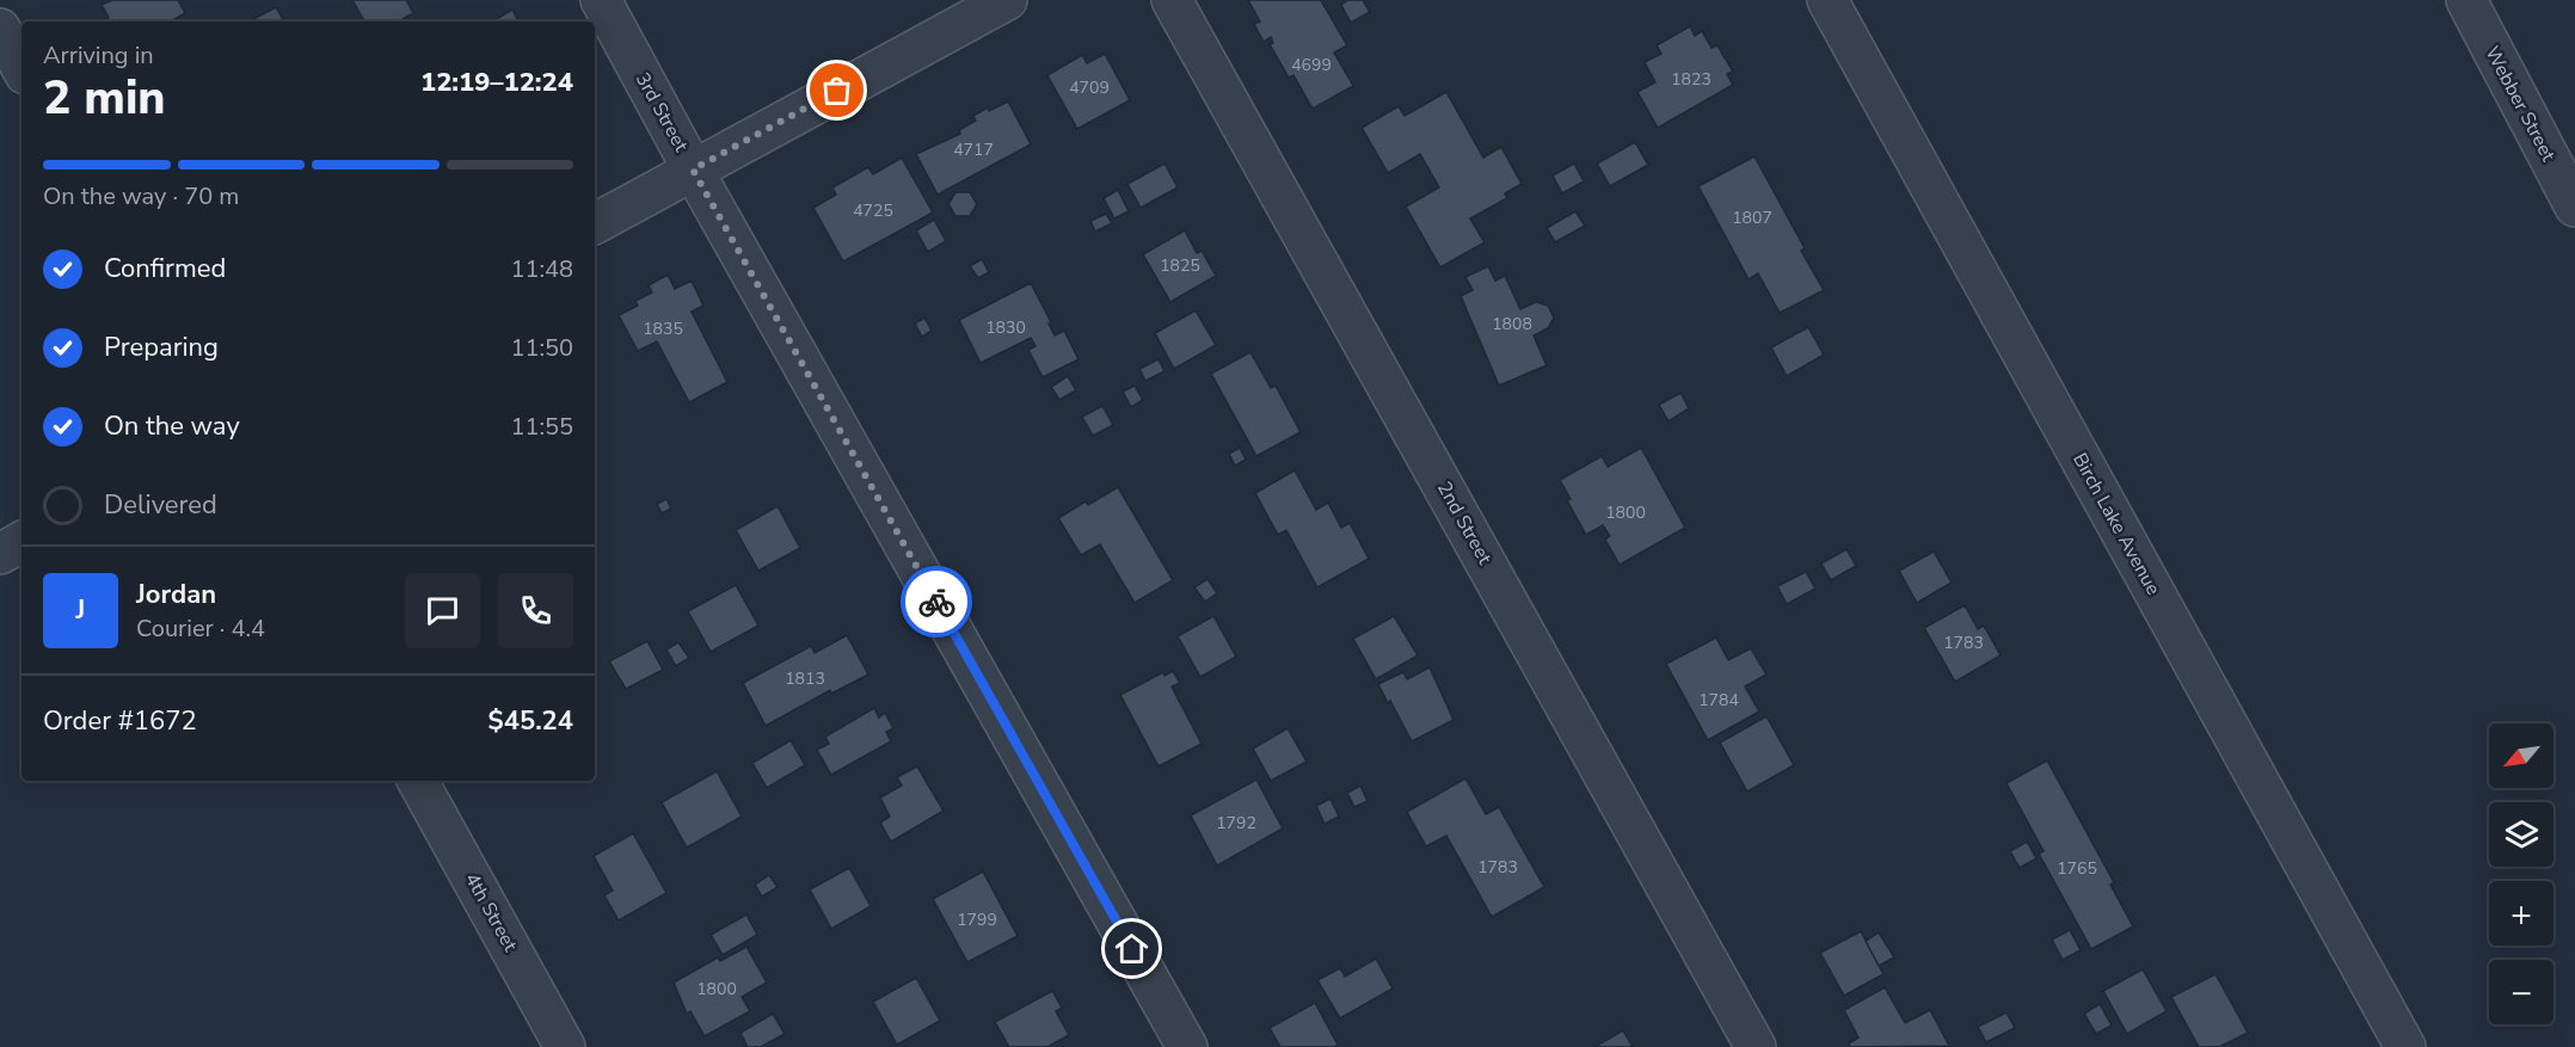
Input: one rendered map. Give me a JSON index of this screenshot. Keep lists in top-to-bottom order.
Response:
{
  "streets": {
    "street": [
      "Webber Street",
      "3rd Street",
      "2nd Street",
      "Birch Lake Avenue",
      "4th Street"
    ]
  },
  "house_numbers": [
    "4699",
    "1823",
    "4709",
    "4717",
    "4725",
    "1807",
    "1825",
    "1808",
    "1830",
    "1835",
    "1800",
    "1783",
    "1813",
    "1784",
    "1792",
    "1783",
    "1765",
    "1799",
    "1800"
  ],
  "north": "bottom left",
  "page": {
    "heading": ["2 min", "Arriving in", "12:19–12:24"],
    "panel": [
      "Jordan",
      "Courier · 4.4",
      "Order #1672",
      "$45.24"
    ],
    "bar": "On the way · 70 m",
    "list": [
      ["Confirmed", "11:48"],
      ["Preparing", "11:50"],
      ["On the way", "11:55"],
      "Delivered"
    ],
    "round": "J",
    "map_buttons": ["+", "−"]
  }
}
